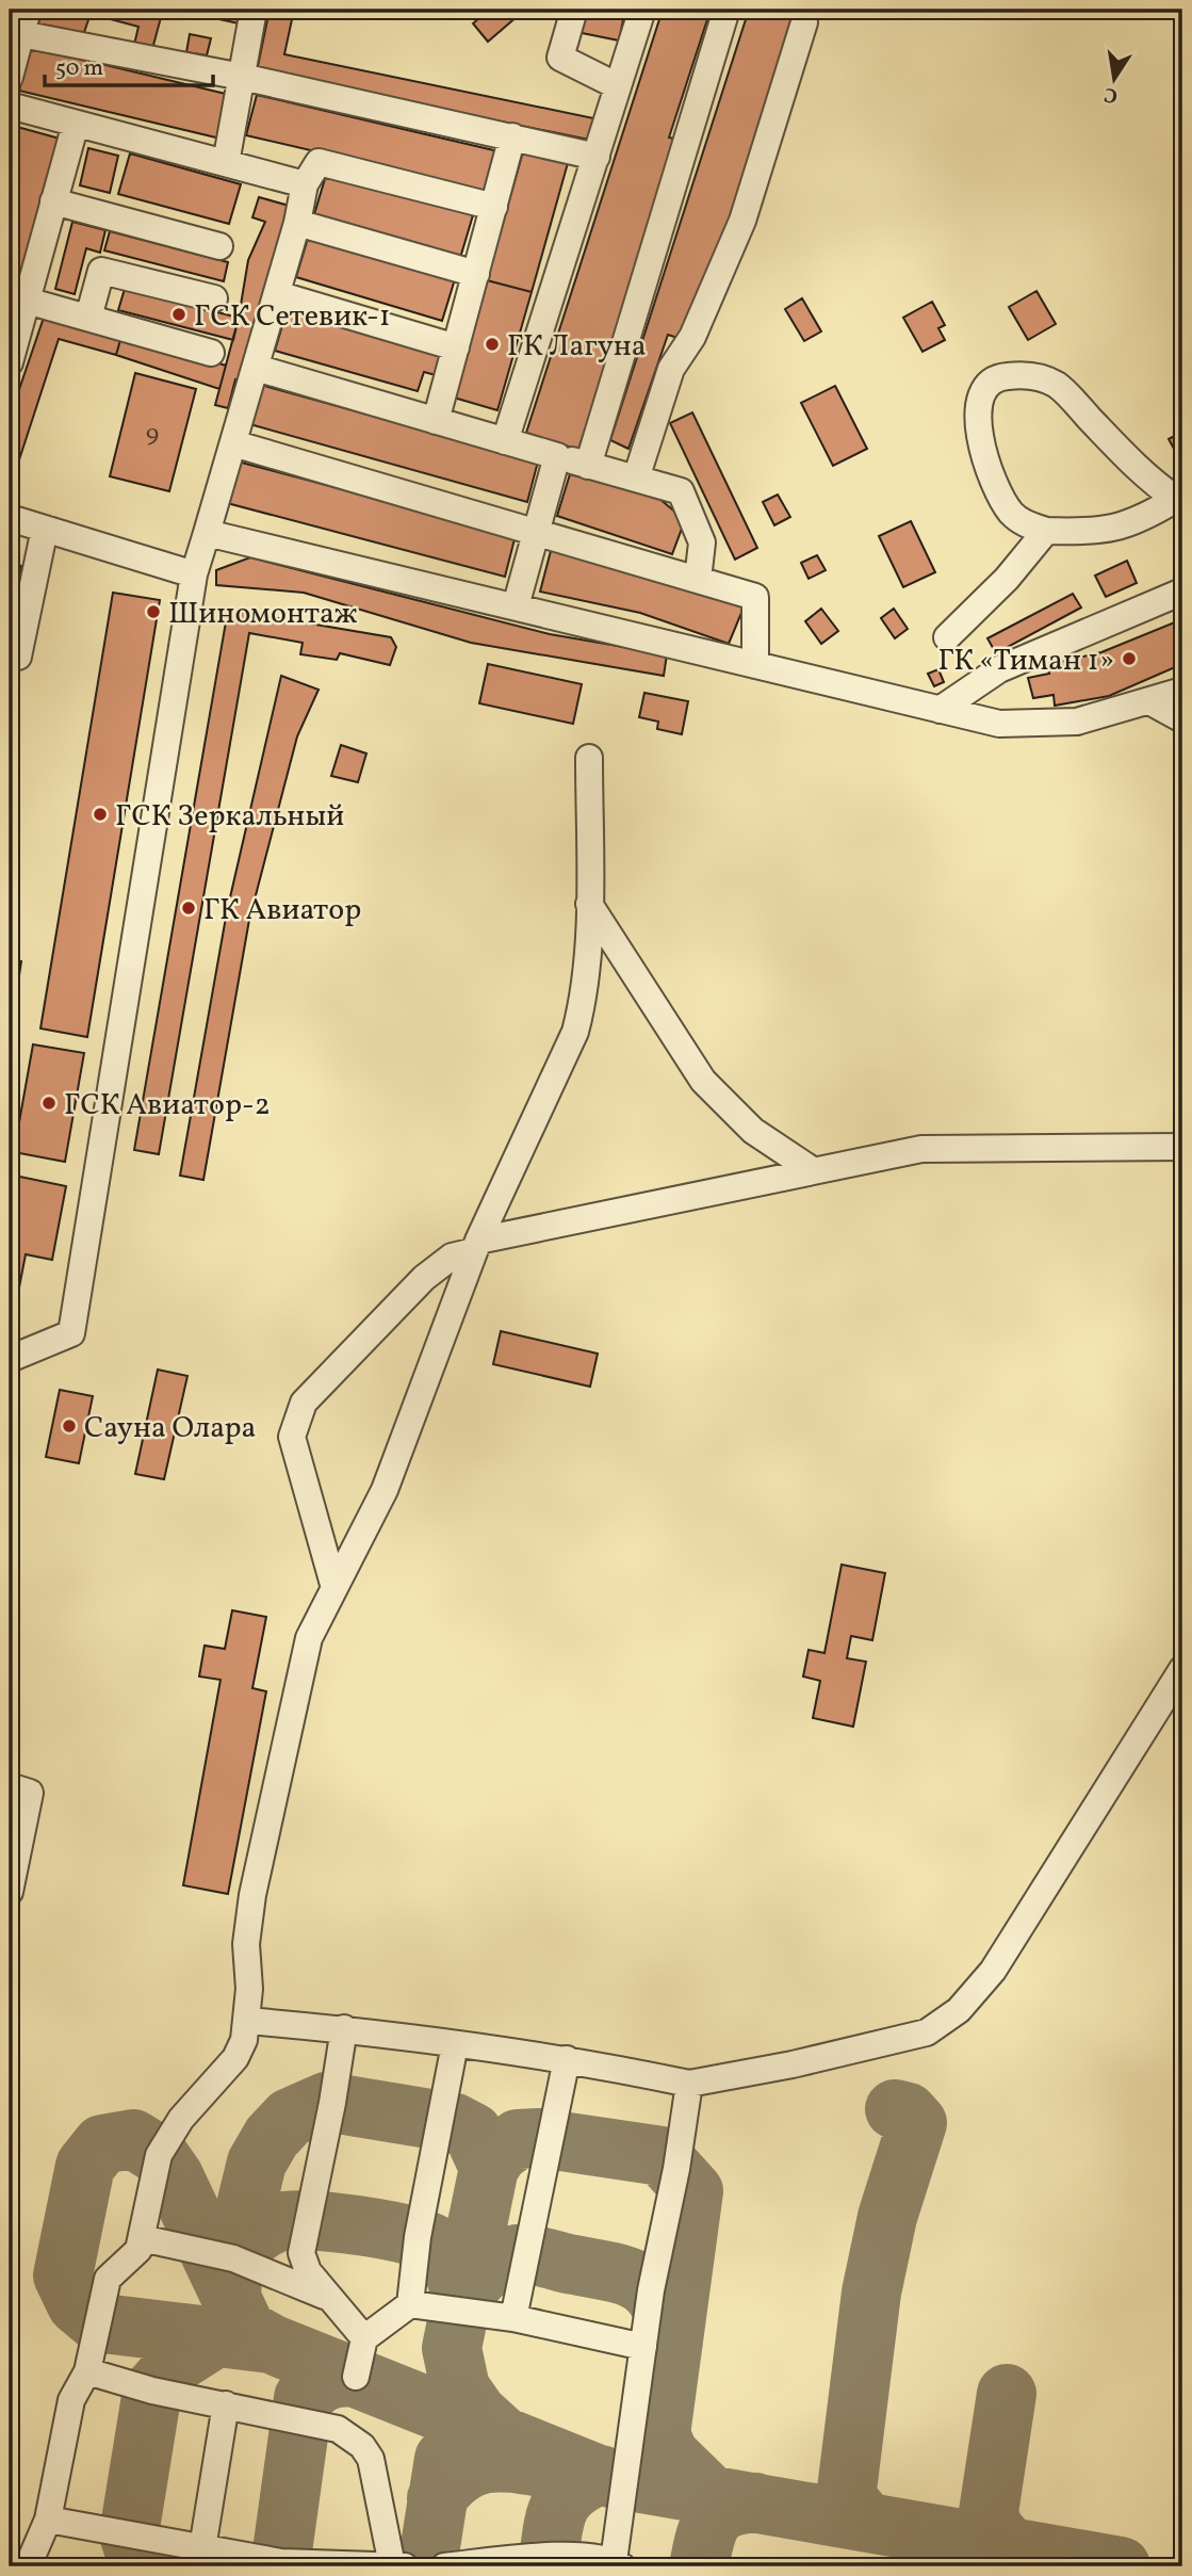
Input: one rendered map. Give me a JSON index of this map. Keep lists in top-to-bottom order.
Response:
{
  "places": [
    "ГСК Сетевик-1",
    "ГК Лагуна",
    "Шиномонтаж",
    "ГК «Тиман 1»",
    "ГСК Зеркальный",
    "ГК Авиатор",
    "ГСК Авиатор-2",
    "Сауна Олара"
  ],
  "house_numbers": ["9"],
  "scale_bar": "50 m",
  "north": "bottom"
}
